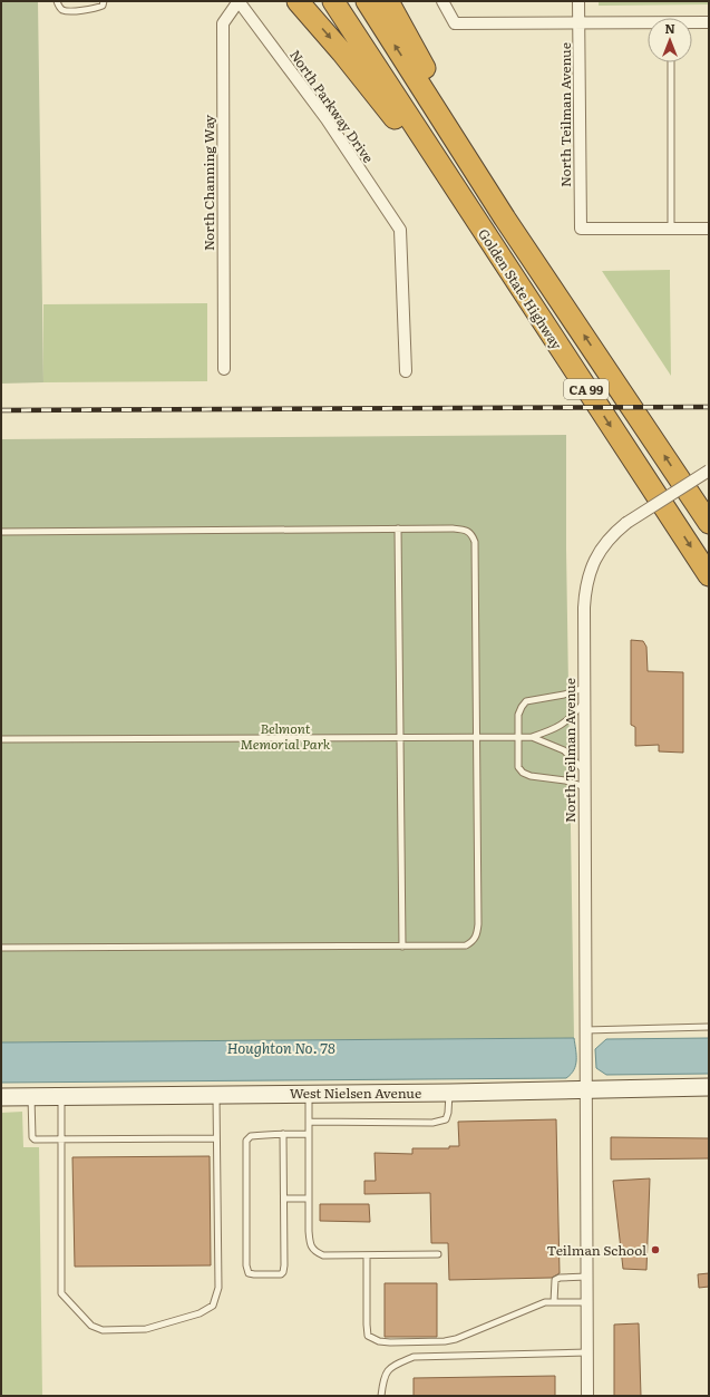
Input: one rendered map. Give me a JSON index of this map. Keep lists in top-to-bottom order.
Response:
{
  "streets": {
    "highway": ["Golden State Highway", "CA 99"],
    "street": [
      "North Parkway Drive",
      "North Teilman Avenue",
      "North Channing Way",
      "West Nielsen Avenue"
    ]
  },
  "crossings": [
    ["North Parkway Drive", "North Channing Way"],
    ["North Teilman Avenue", "West Nielsen Avenue"]
  ],
  "water": ["Houghton No. 78"],
  "parks": ["Belmont Memorial Park"],
  "places": ["Teilman School"],
  "north": "top"
}
